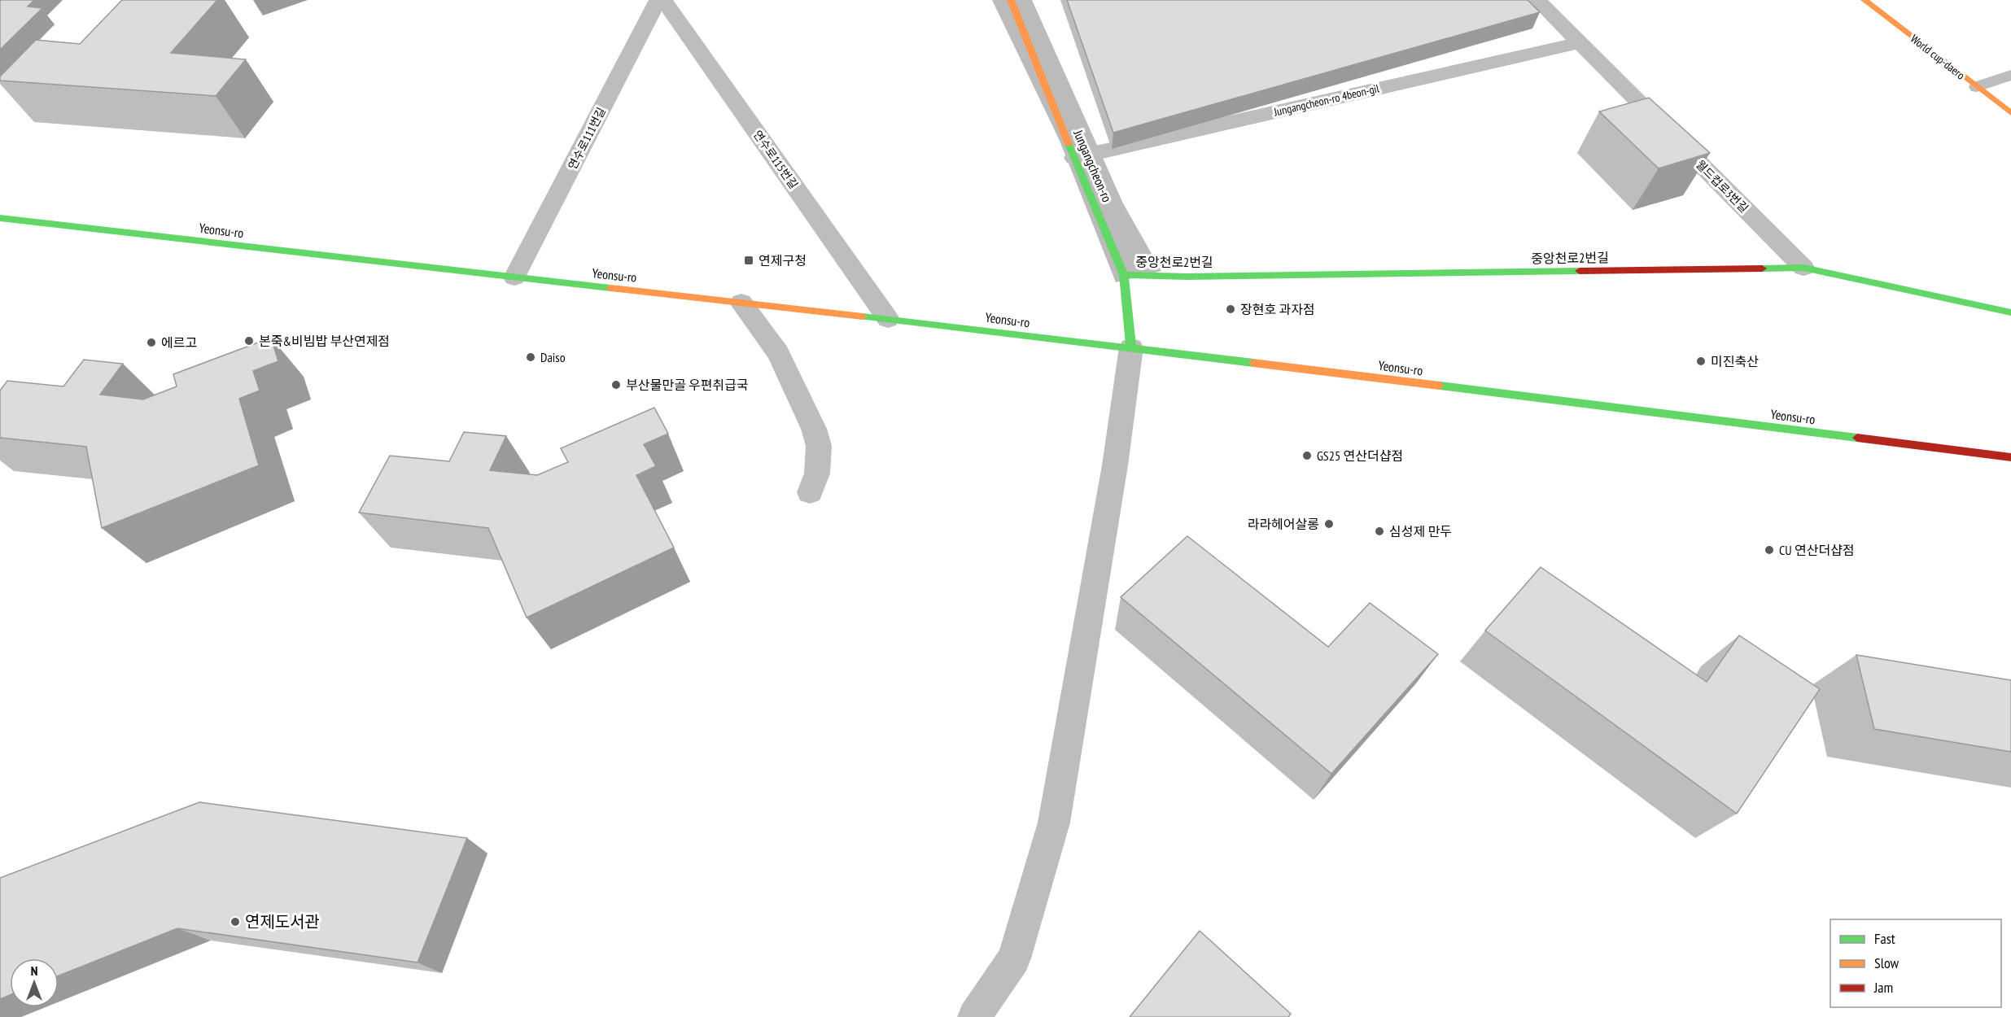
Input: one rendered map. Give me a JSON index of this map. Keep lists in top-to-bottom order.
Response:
{
  "streets": {
    "main road": [
      "World cup-daero",
      "Jungangcheon-ro",
      "Yeonsu-ro",
      "중앙천로2번길"
    ],
    "street": [
      "Jungangcheon-ro 4beon-gil",
      "연수로111번길",
      "연수로115번길",
      "월드컵로3번길"
    ]
  },
  "crossings": [
    ["Jungangcheon-ro 4beon-gil", "Jungangcheon-ro"],
    ["Jungangcheon-ro 4beon-gil", "월드컵로3번길"],
    ["연수로111번길", "Yeonsu-ro"],
    ["연수로115번길", "Yeonsu-ro"],
    ["Jungangcheon-ro", "Yeonsu-ro"],
    ["Jungangcheon-ro", "중앙천로2번길"],
    ["월드컵로3번길", "중앙천로2번길"]
  ],
  "places": {
    "transit": ["연제구청"],
    "other": [
      "장현호 과자점",
      "본죽&비빔밥 부산연제점",
      "에르고",
      "Daiso",
      "미진축산",
      "부산물만골 우편취급국",
      "GS25 연산더샵점",
      "라라헤어살롱",
      "심성제 만두",
      "CU 연산더샵점",
      "연제도서관"
    ]
  },
  "legend": ["Fast", "Slow", "Jam"],
  "north": "top"
}
